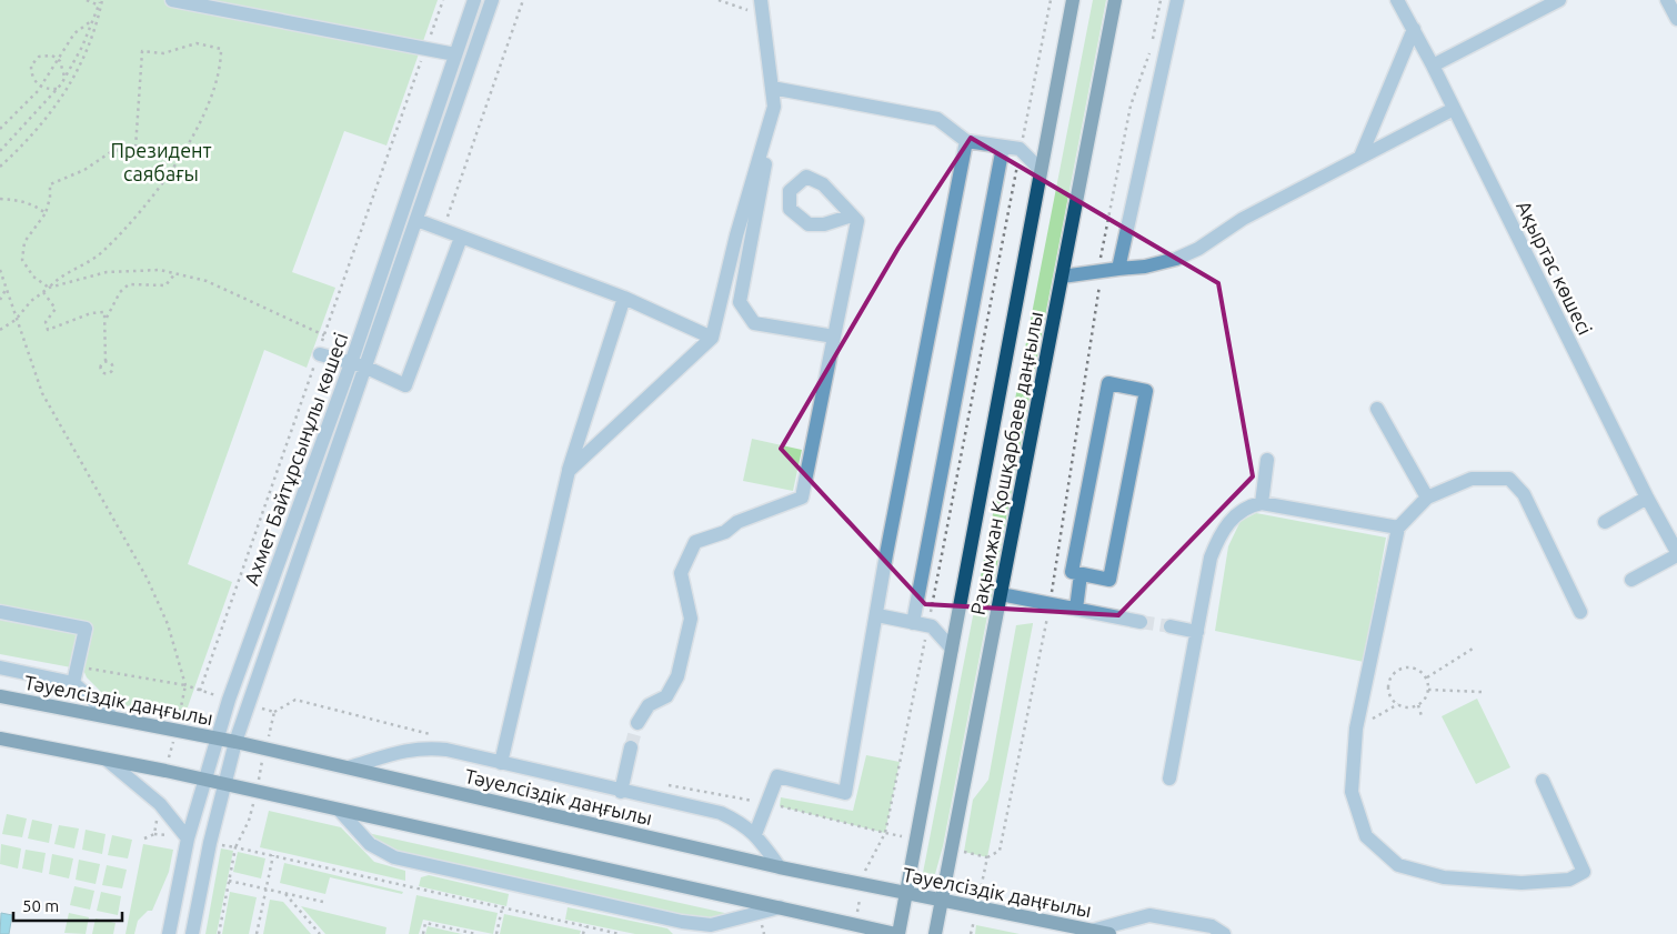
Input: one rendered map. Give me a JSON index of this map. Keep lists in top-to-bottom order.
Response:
{
  "streets": {
    "main road": ["Рақымжан Қошқарбаев даңғылы", "Тәуелсіздік даңғылы"],
    "street": ["Ақыртас көшесі", "Ахмет Байтұрсынұлы көшесі"]
  },
  "crossings": [
    ["Ахмет Байтұрсынұлы көшесі", "Тәуелсіздік даңғылы"],
    ["Рақымжан Қошқарбаев даңғылы", "Тәуелсіздік даңғылы"]
  ],
  "parks": ["Президент саябағы"],
  "scale_bar": "50 m"
}
